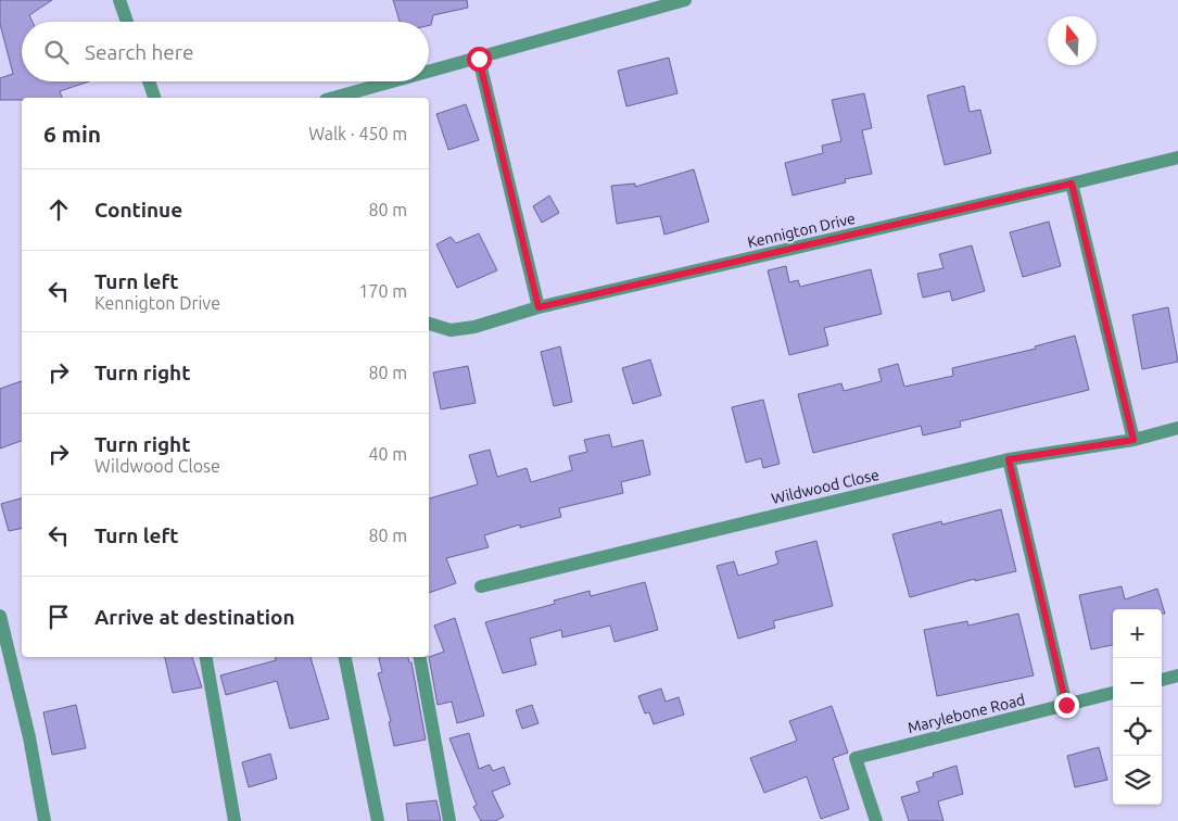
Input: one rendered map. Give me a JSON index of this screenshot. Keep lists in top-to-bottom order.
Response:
{
  "streets": {
    "street": ["Kennigton Drive", "Wildwood Close", "Marylebone Road"]
  },
  "north": "top",
  "page": {
    "search": "Search here",
    "heading": ["6 min", "Walk · 450 m"],
    "list": [
      ["Continue", "80 m"],
      ["Turn left", "Kennigton Drive", "170 m"],
      ["Turn right", "80 m"],
      ["Turn right", "Wildwood Close", "40 m"],
      ["Turn left", "80 m"],
      "Arrive at destination"
    ],
    "map_buttons": ["+", "−"]
  }
}
